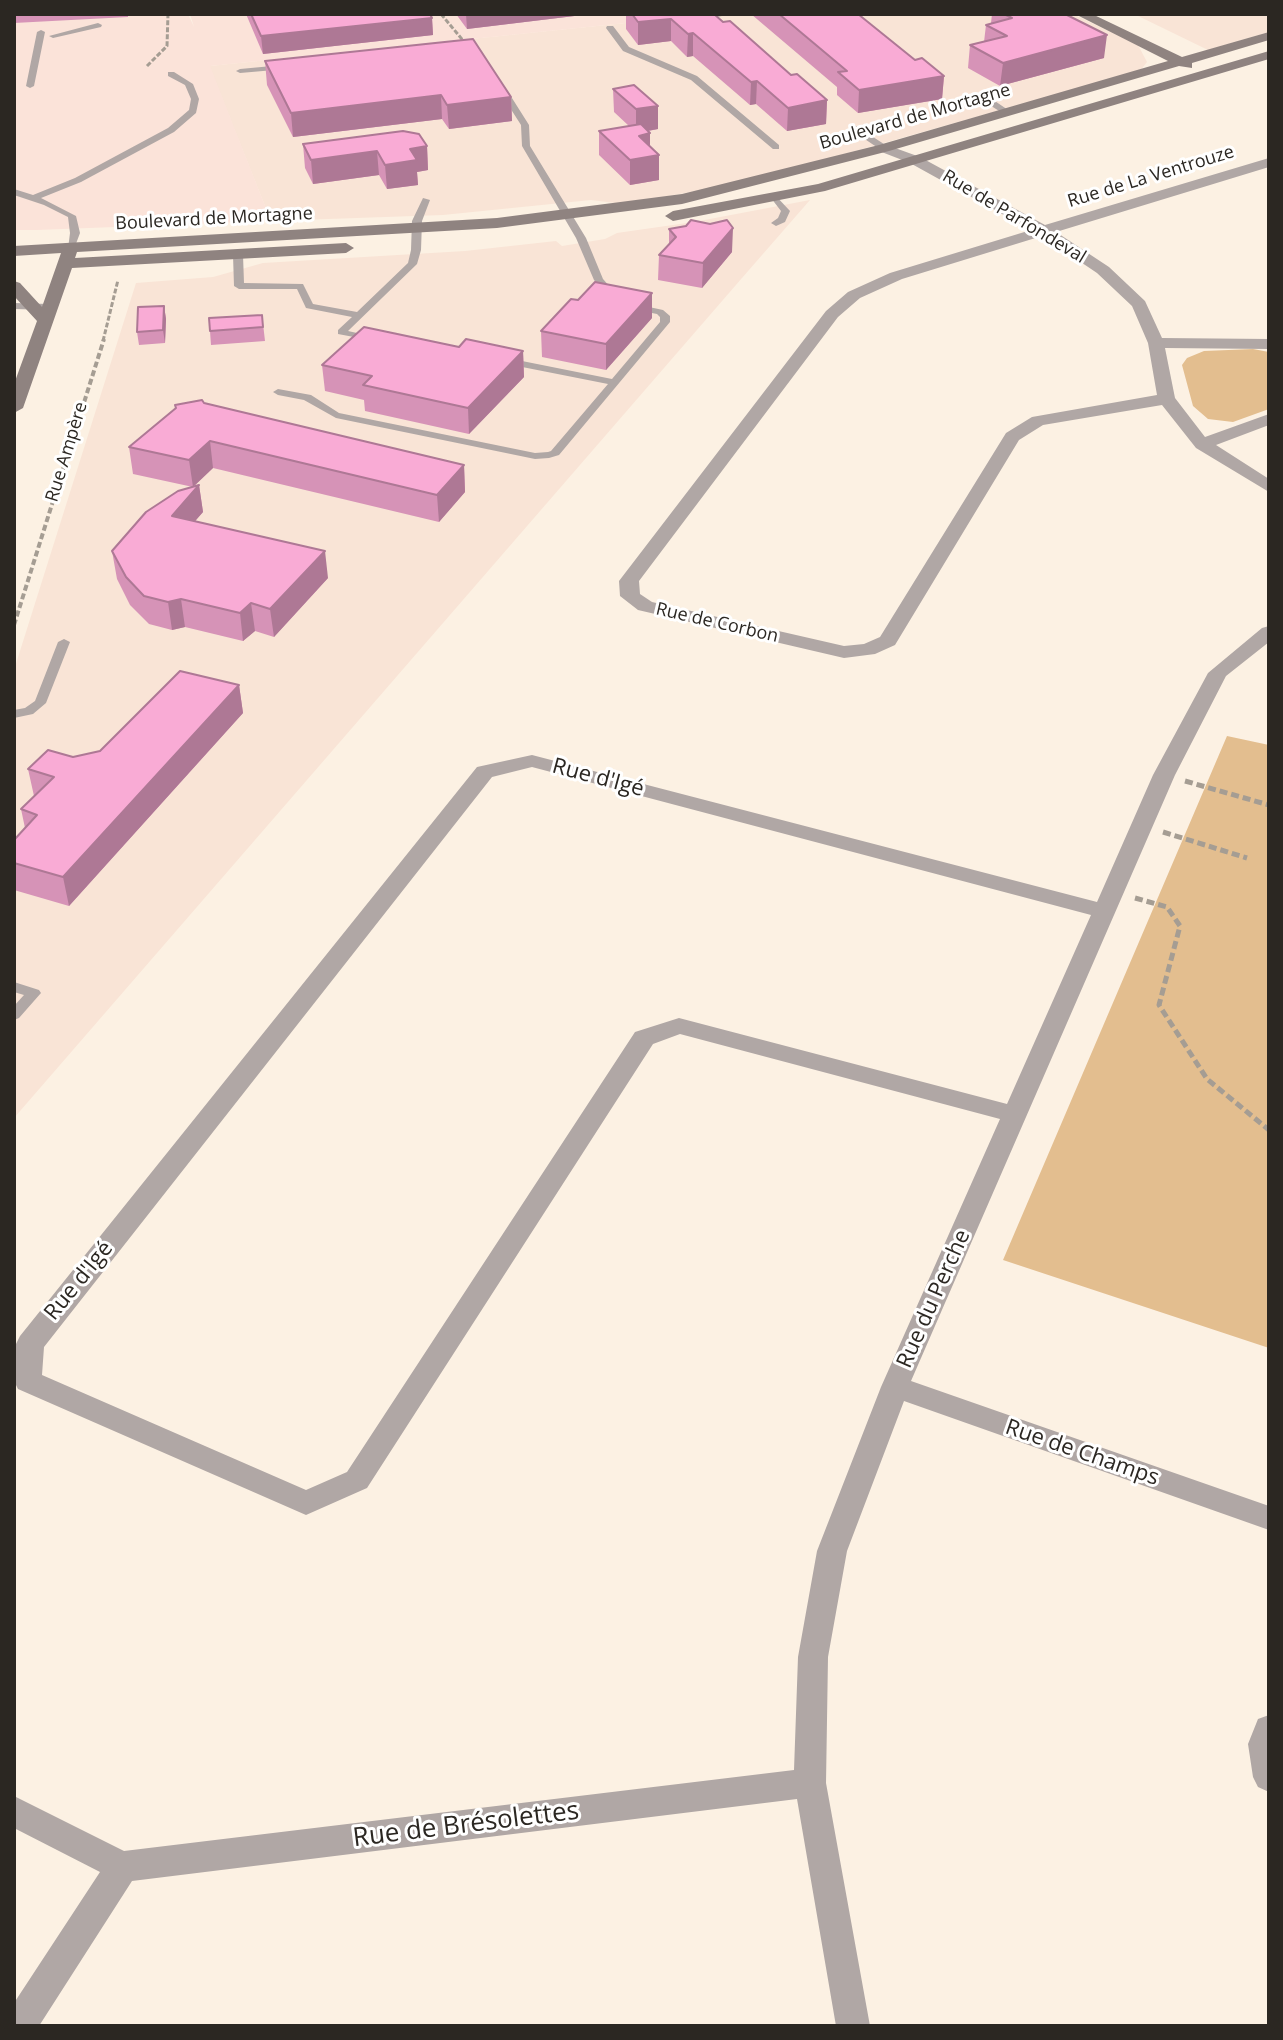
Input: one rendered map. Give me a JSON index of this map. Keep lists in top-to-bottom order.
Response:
{
  "streets": {
    "main road": ["Boulevard de Mortagne"],
    "street": [
      "Rue de La Ventrouze",
      "Rue de Parfondeval",
      "Rue de Corbon",
      "Rue d'Igé",
      "Rue du Perche",
      "Rue de Champs",
      "Rue de Brésolettes"
    ],
    "path": ["Rue Ampère"]
  },
  "crossings": [
    ["Boulevard de Mortagne", "Rue de Parfondeval"],
    ["Rue de La Ventrouze", "Rue de Parfondeval"],
    ["Rue de La Ventrouze", "Rue de Corbon"],
    ["Rue de Parfondeval", "Rue de Corbon"],
    ["Rue d'Igé", "Rue du Perche"],
    ["Rue du Perche", "Rue de Champs"],
    ["Rue du Perche", "Rue de Brésolettes"]
  ]
}
